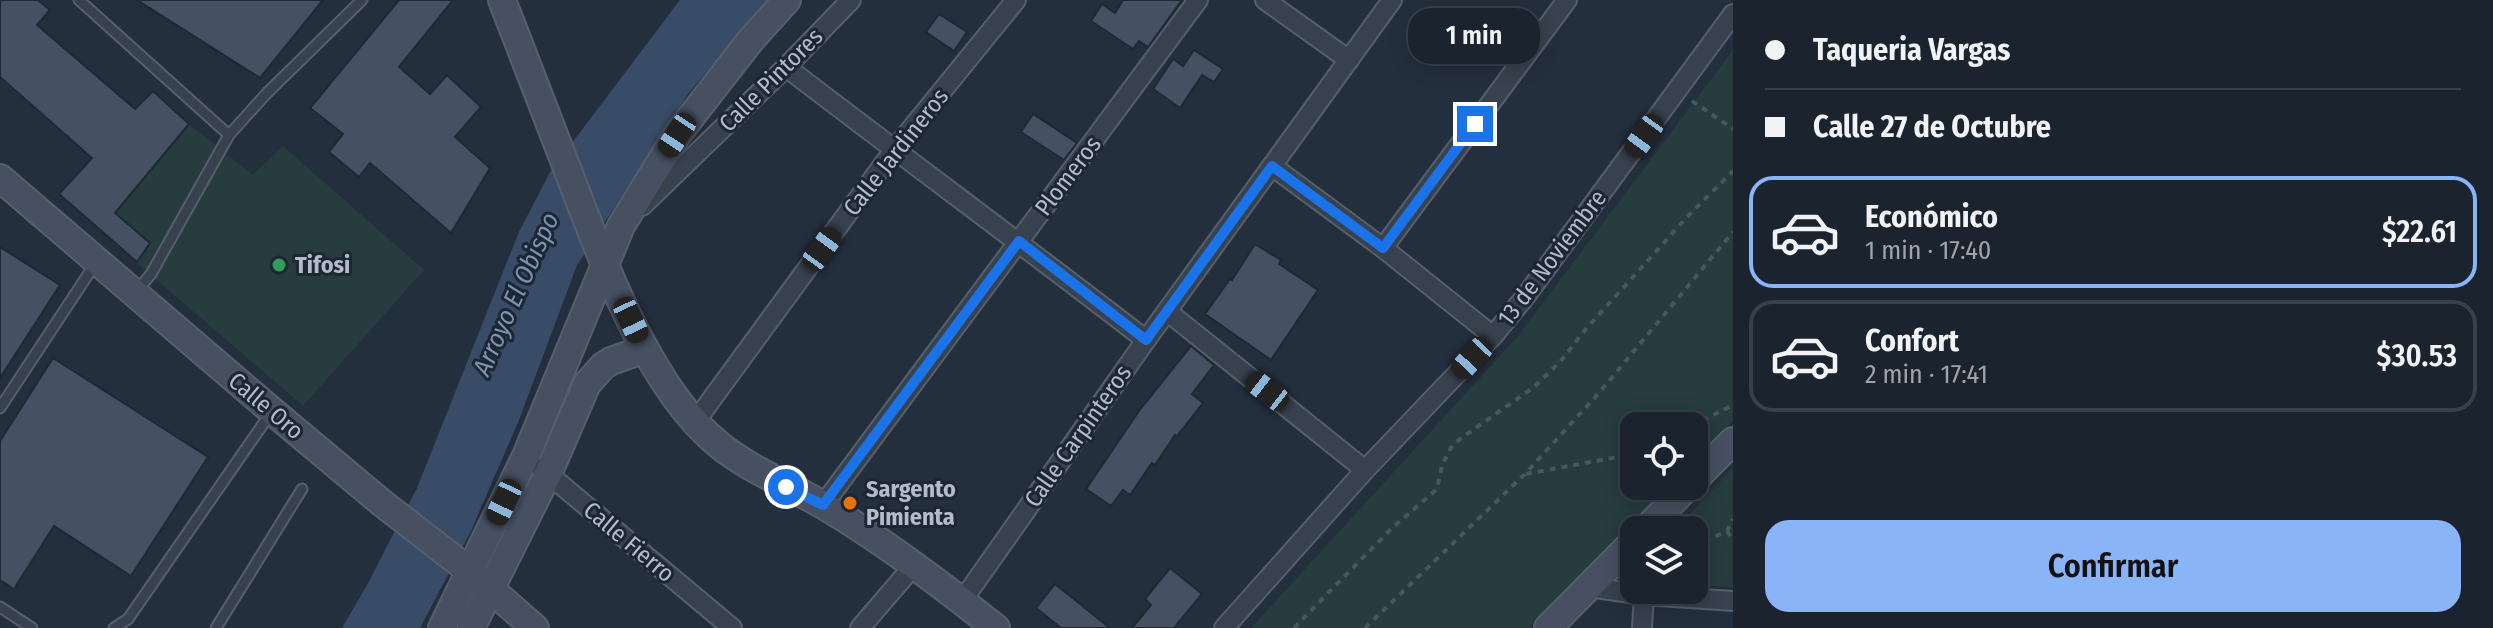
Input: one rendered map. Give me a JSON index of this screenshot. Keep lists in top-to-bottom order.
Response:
{
  "streets": {
    "street": [
      "Calle Pintores",
      "Calle Jardineros",
      "Plomeros",
      "13 de Noviembre",
      "Calle Oro",
      "Calle Carpinteros",
      "Calle Fierro"
    ]
  },
  "water": ["Arroyo El Obispo"],
  "places": ["Tifosi", "Sargento Pimienta"],
  "page": {
    "banner": ["Taqueria Vargas", "Calle 27 de Octubre"],
    "bubble": "1 min",
    "list": [
      {
        "name": "Económico",
        "note": "1 min · 17:40",
        "value": "$22.61"
      },
      {
        "name": "Confort",
        "note": "2 min · 17:41",
        "value": "$30.53"
      }
    ],
    "buttons": "Confirmar"
  }
}
